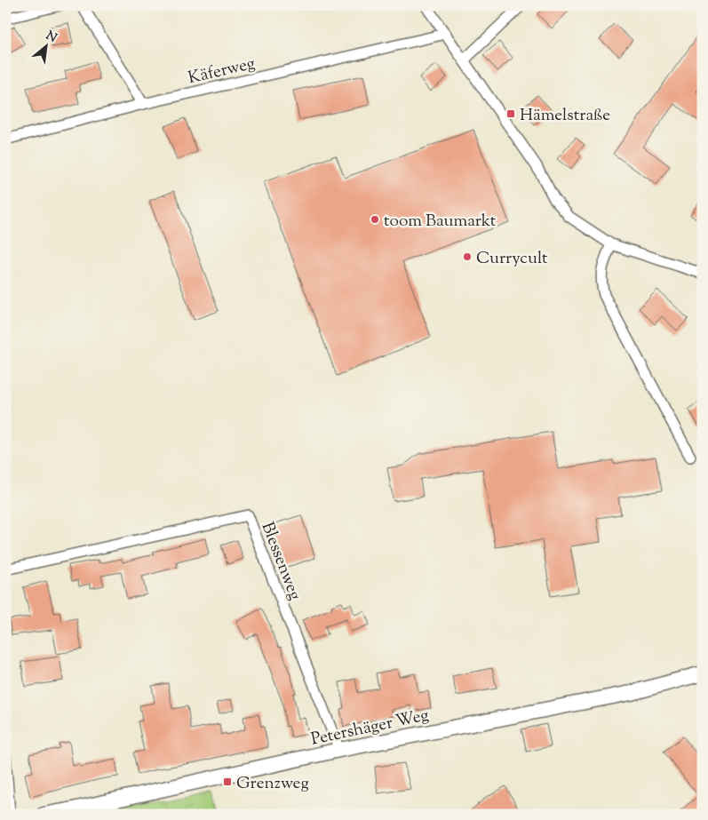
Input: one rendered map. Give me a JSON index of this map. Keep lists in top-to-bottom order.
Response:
{
  "streets": {
    "street": ["Käferweg", "Blessenweg", "Petershäger Weg"]
  },
  "crossings": [
    ["Blessenweg", "Petershäger Weg"]
  ],
  "places": {
    "transit": ["Hämelstraße", "Grenzweg"],
    "other": ["toom Baumarkt", "Currycult"]
  },
  "north": "top right"
}
